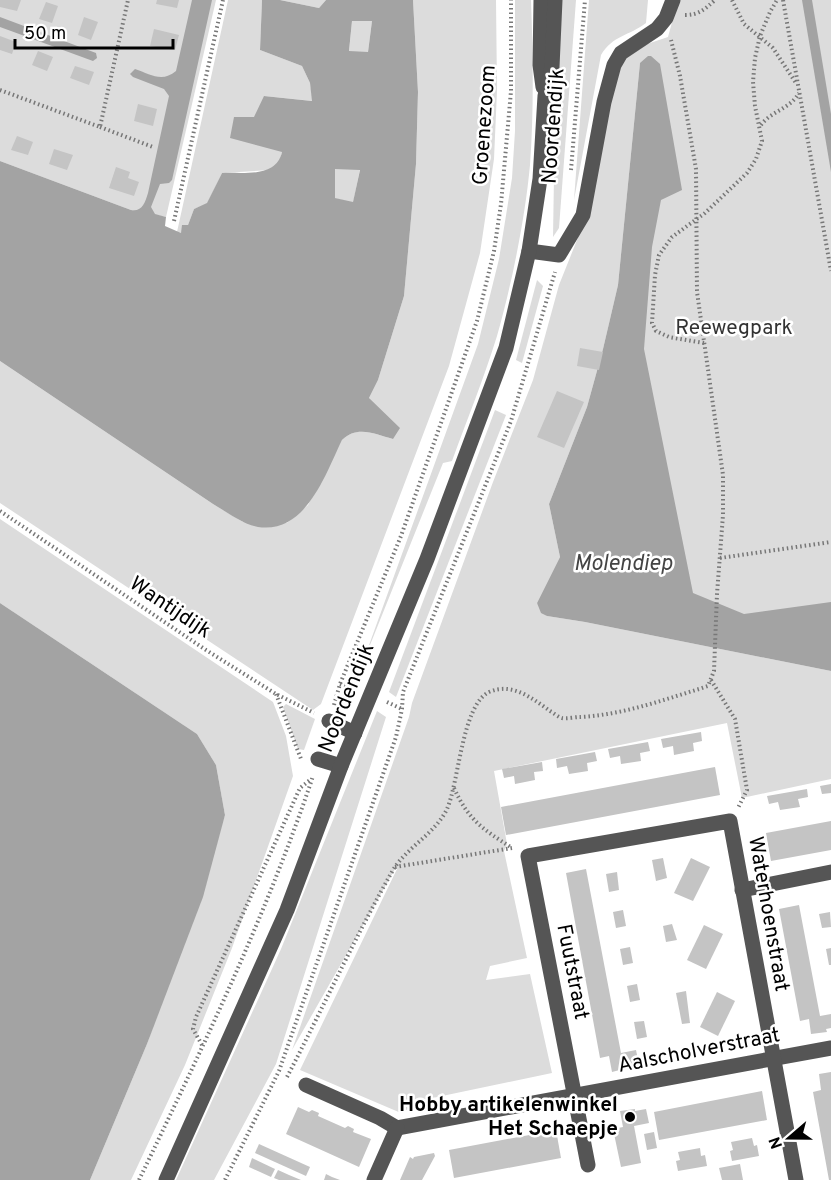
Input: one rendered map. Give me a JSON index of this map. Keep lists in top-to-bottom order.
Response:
{
  "streets": {
    "street": [
      "Noordendijk",
      "Waterhoenstraat",
      "Fuutstraat",
      "Aalscholverstraat"
    ],
    "path": ["Groenezoom", "Wantijdijk"]
  },
  "crossings": [
    ["Groenezoom", "Noordendijk"],
    ["Waterhoenstraat", "Fuutstraat"],
    ["Waterhoenstraat", "Aalscholverstraat"],
    ["Fuutstraat", "Aalscholverstraat"]
  ],
  "water": ["Molendiep"],
  "parks": ["Reewegpark"],
  "places": ["Hobby artikelenwinkel Het Schaepje"],
  "scale_bar": "50 m",
  "north": "left"
}
